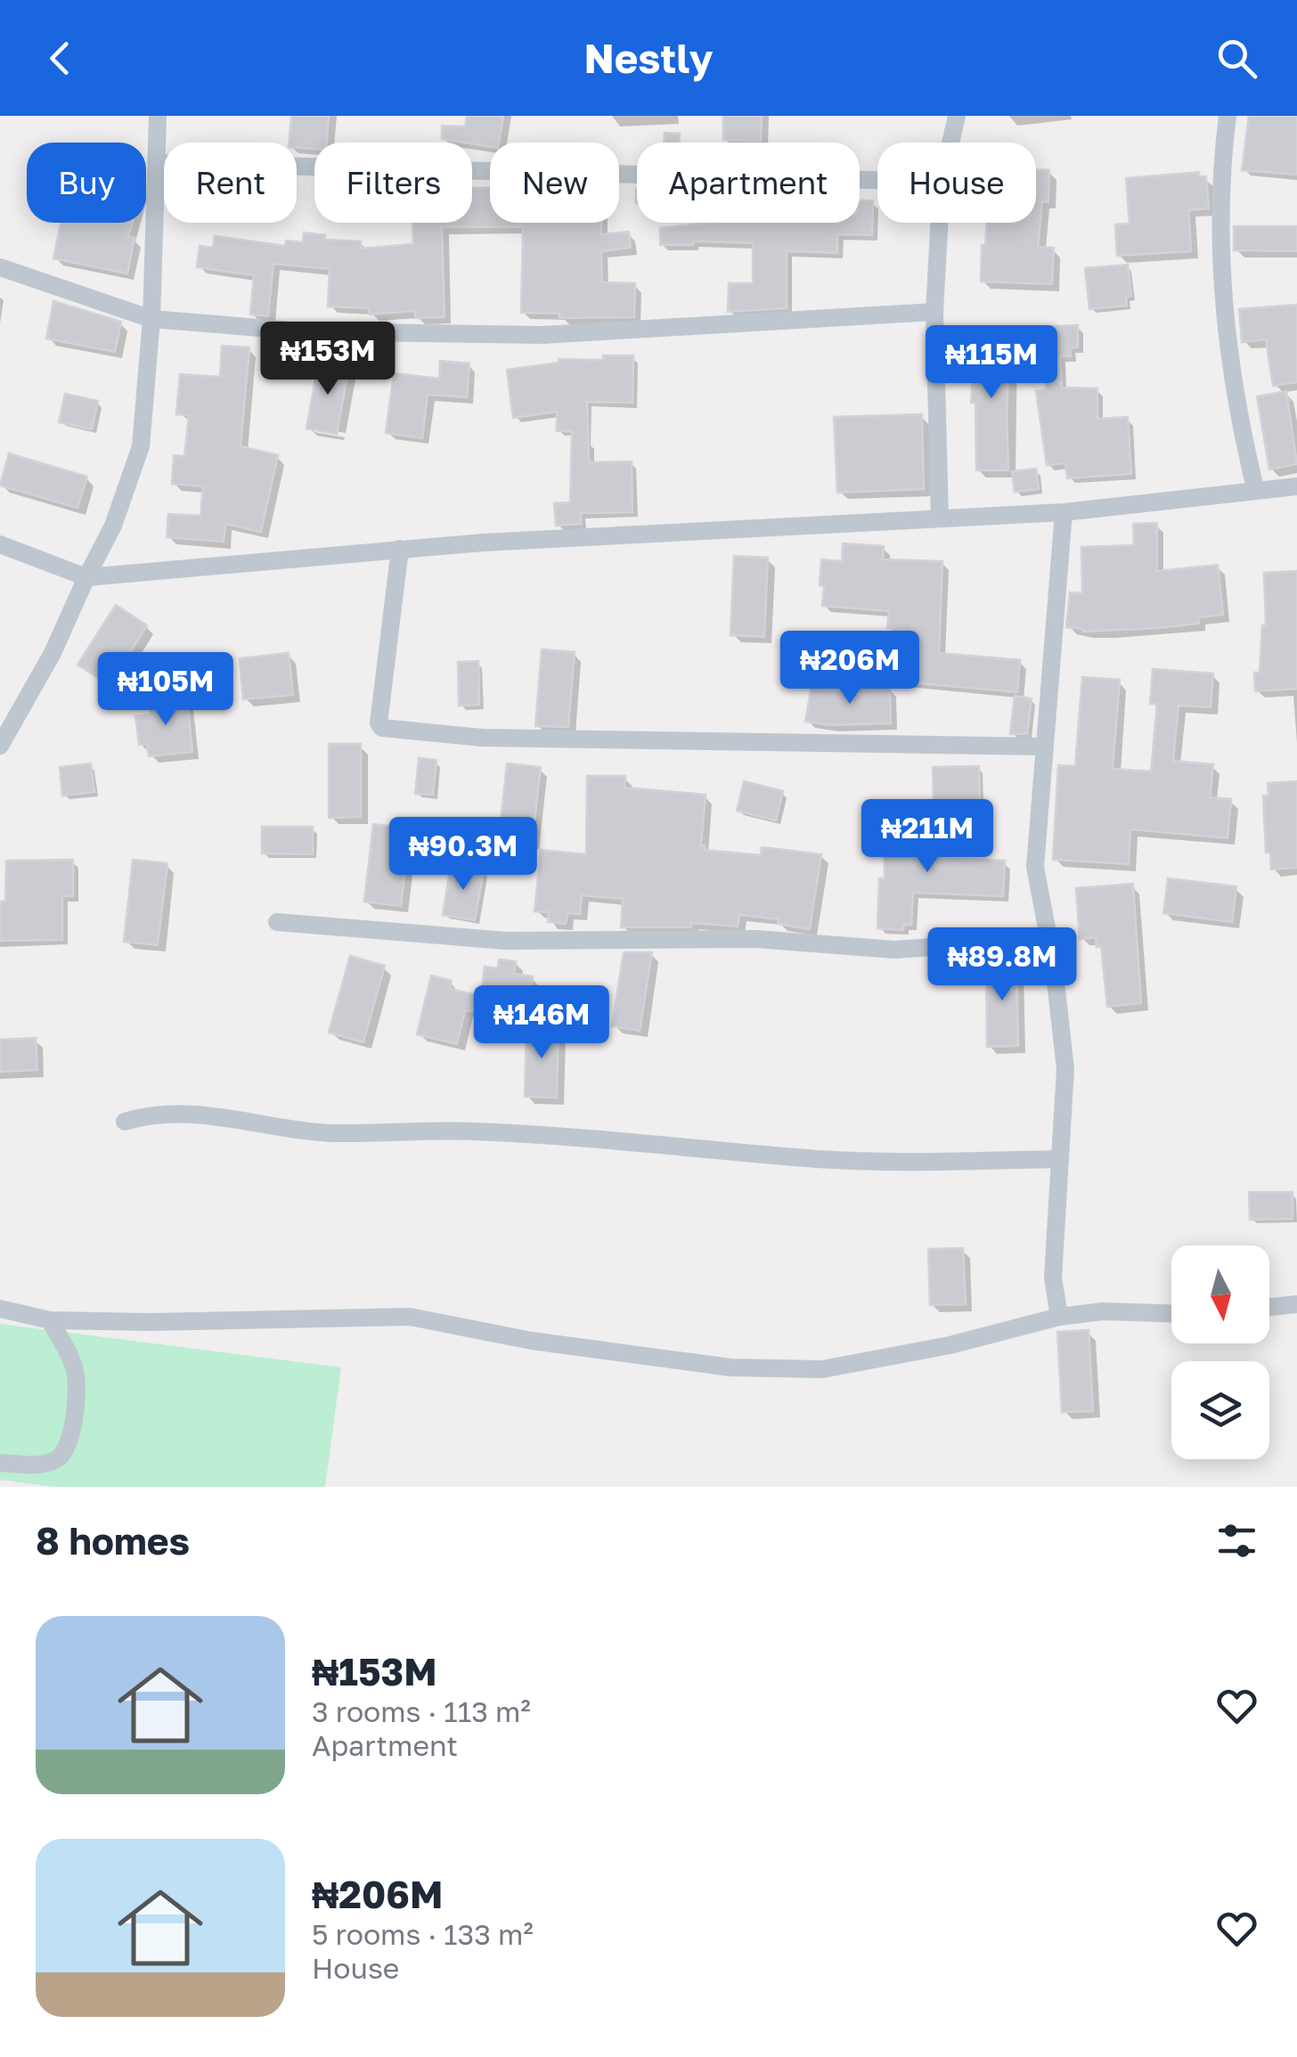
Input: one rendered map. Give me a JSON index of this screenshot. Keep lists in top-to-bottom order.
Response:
{
  "north": "bottom",
  "page": {
    "header": "Nestly",
    "chip": [
      "Buy",
      "Rent",
      "Filters",
      "New",
      "Apartment",
      "House"
    ],
    "price": [
      "₦153M",
      "₦115M",
      "₦206M",
      "₦105M",
      "₦211M",
      "₦90.3M",
      "₦89.8M",
      "₦146M"
    ],
    "heading": "8 homes",
    "list": [
      {
        "name": "₦153M",
        "note": "3 rooms · 113 m² · Apartment"
      },
      {
        "name": "₦206M",
        "note": "5 rooms · 133 m² · House"
      }
    ]
  }
}
